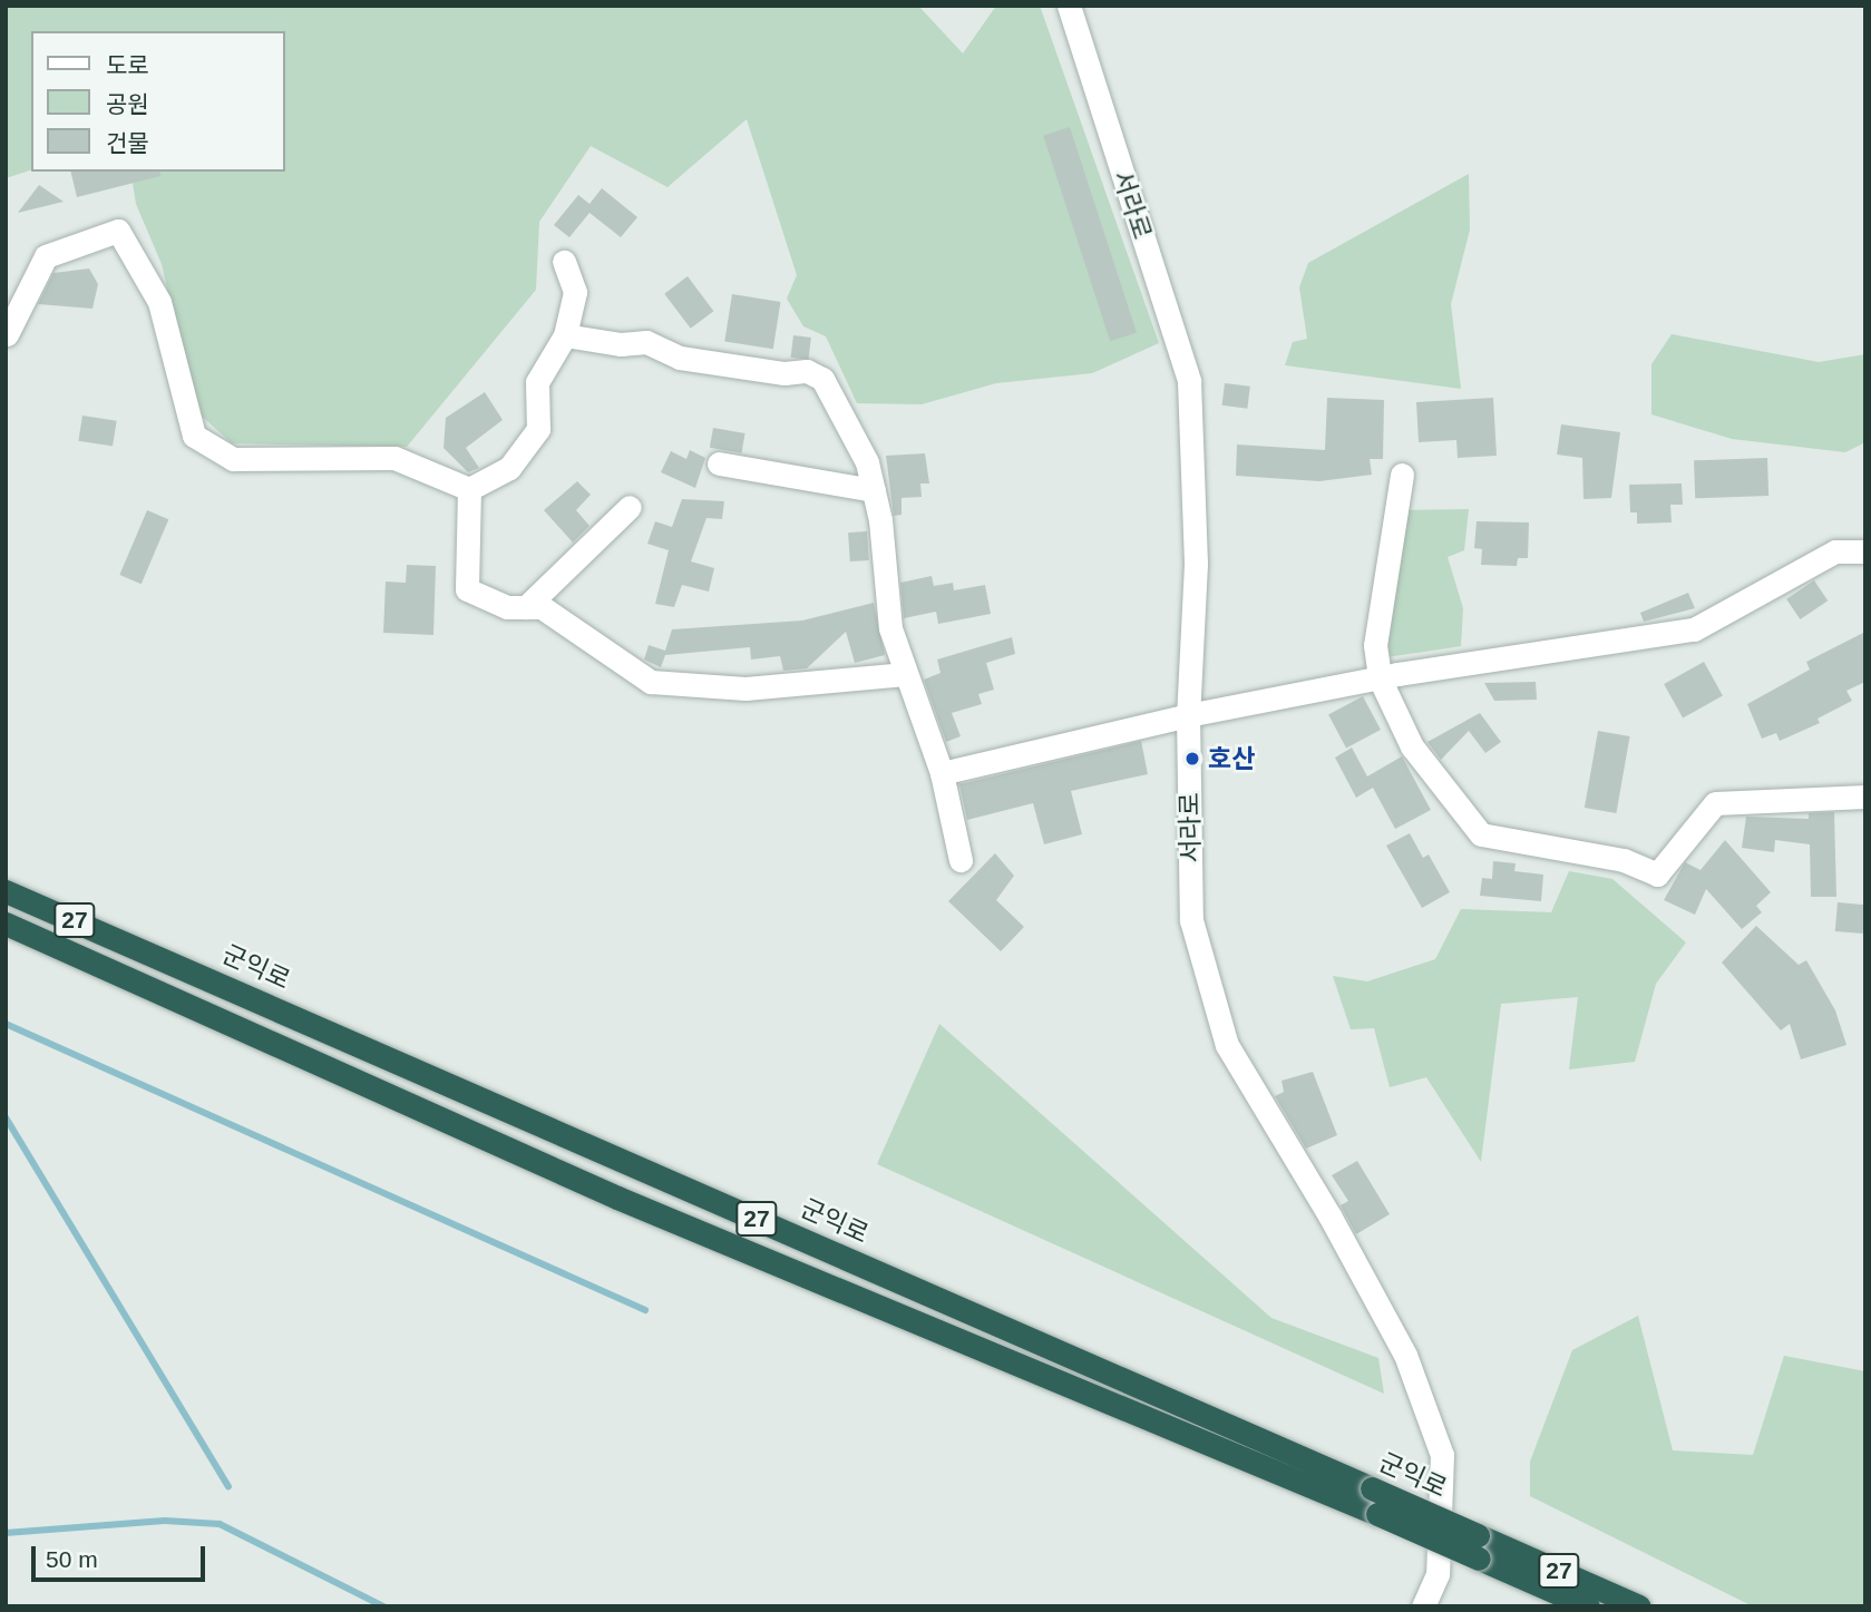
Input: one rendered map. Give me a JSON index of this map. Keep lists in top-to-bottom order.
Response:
{
  "streets": {
    "highway": ["27", "군익로"],
    "street": ["서라로"]
  },
  "places": ["호산"],
  "legend": ["도로", "공원", "건물"],
  "scale_bar": "50 m"
}
